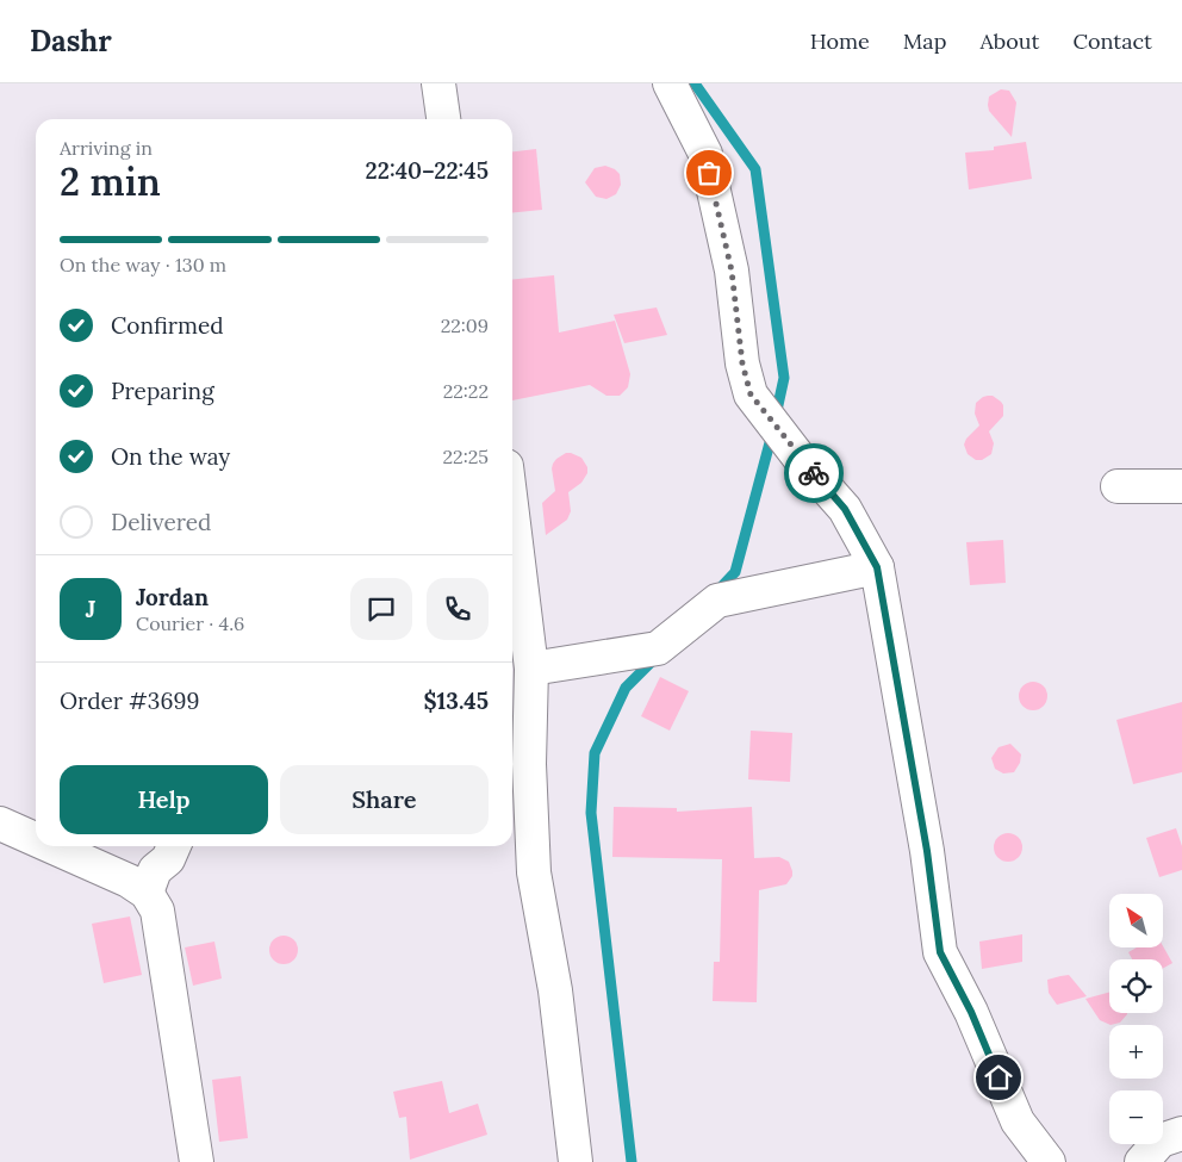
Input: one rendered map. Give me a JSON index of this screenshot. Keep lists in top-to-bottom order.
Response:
{
  "north": "top left",
  "page": {
    "header": "Dashr",
    "nav": [
      "Home",
      "Map",
      "About",
      "Contact"
    ],
    "heading": ["2 min", "Arriving in", "22:40–22:45"],
    "panel": [
      "Jordan",
      "Courier · 4.6",
      "Order #3699",
      "$13.45"
    ],
    "bar": "On the way · 130 m",
    "list": [
      ["Confirmed", "22:09"],
      ["Preparing", "22:22"],
      ["On the way", "22:25"],
      "Delivered"
    ],
    "round": "J",
    "buttons": ["Help", "Share"],
    "map_buttons": ["+", "−"]
  }
}
